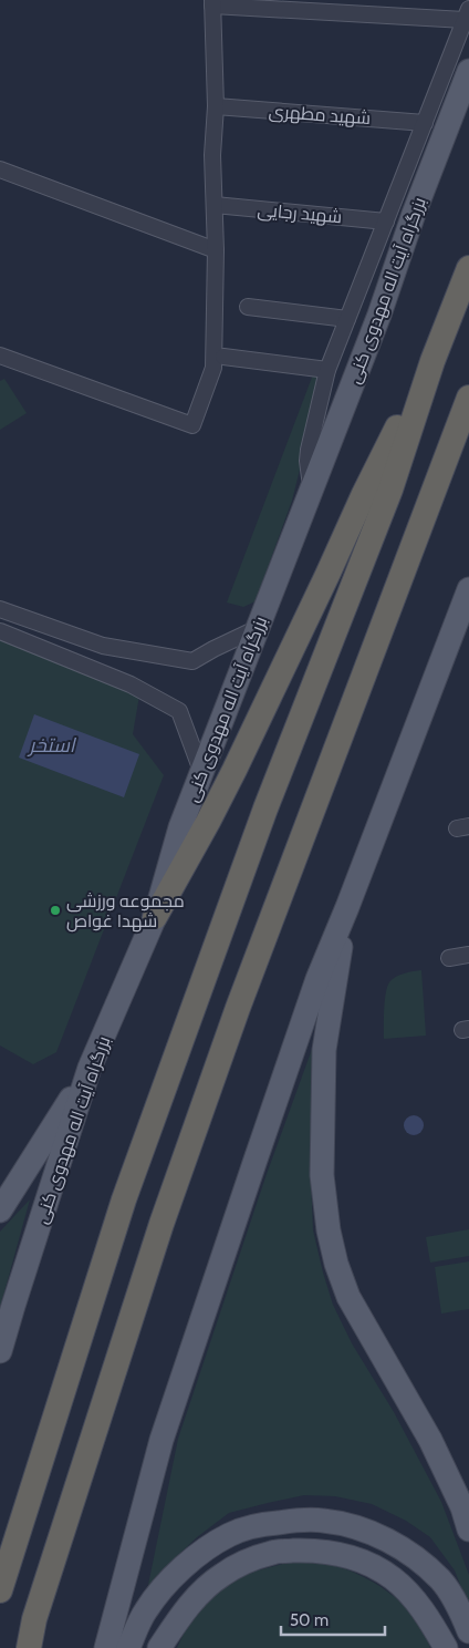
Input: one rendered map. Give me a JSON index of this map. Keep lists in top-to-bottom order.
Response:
{
  "streets": {
    "main road": ["بزرگراه آیت اله مهدوی کنی"],
    "street": ["شهید مطهری", "شهید رجایی"]
  },
  "water": ["استخر"],
  "places": ["مجموعه ورزشی شهدا غواص"],
  "scale_bar": "50 m"
}
